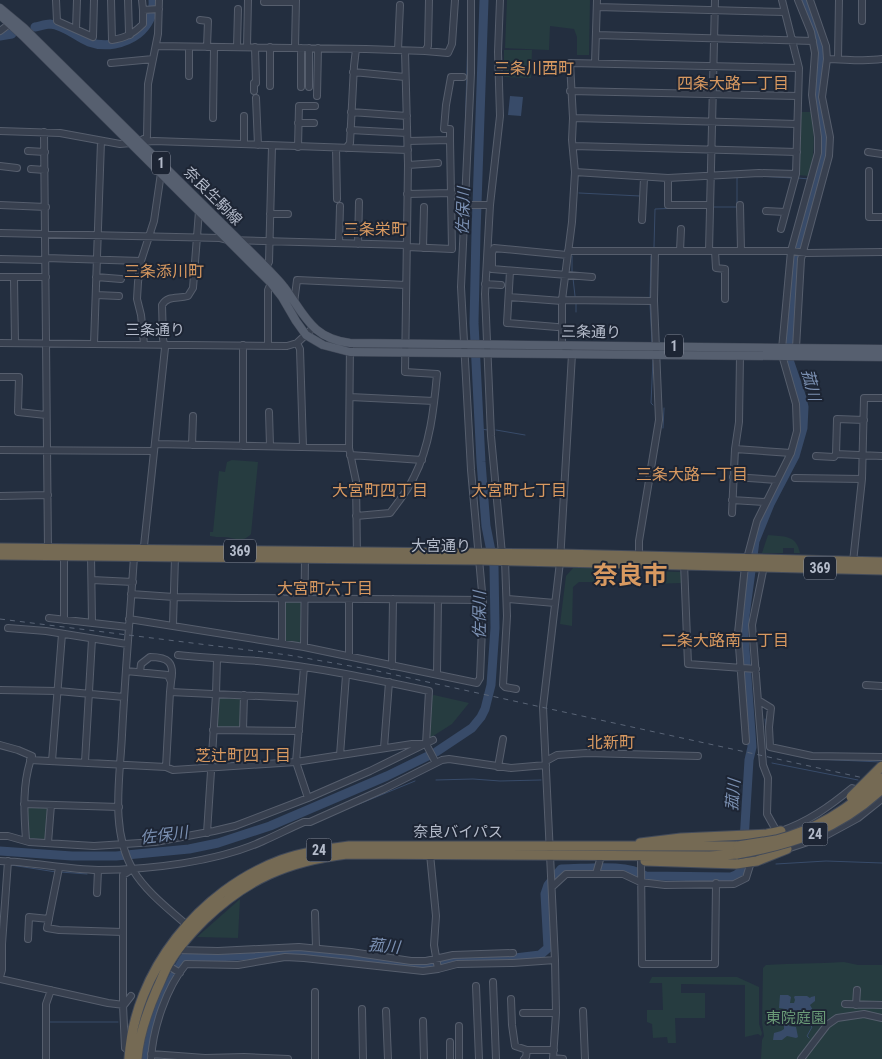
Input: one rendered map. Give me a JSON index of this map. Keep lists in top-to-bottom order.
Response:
{
  "streets": {
    "highway": [
      "大宮通り",
      "369",
      "奈良バイパス",
      "24"
    ],
    "main road": ["1", "奈良生駒線", "三条通り"]
  },
  "crossings": [
    ["奈良生駒線", "三条通り"],
    ["奈良バイパス", "24"]
  ],
  "districts": [
    "三条川西町",
    "四条大路一丁目",
    "三条栄町",
    "三条添川町",
    "三条大路一丁目",
    "大宮町四丁目",
    "大宮町七丁目",
    "奈良市",
    "大宮町六丁目",
    "二条大路南一丁目",
    "北新町",
    "芝辻町四丁目"
  ],
  "water": ["佐保川", "菰川"],
  "parks": ["東院庭園"]
}
